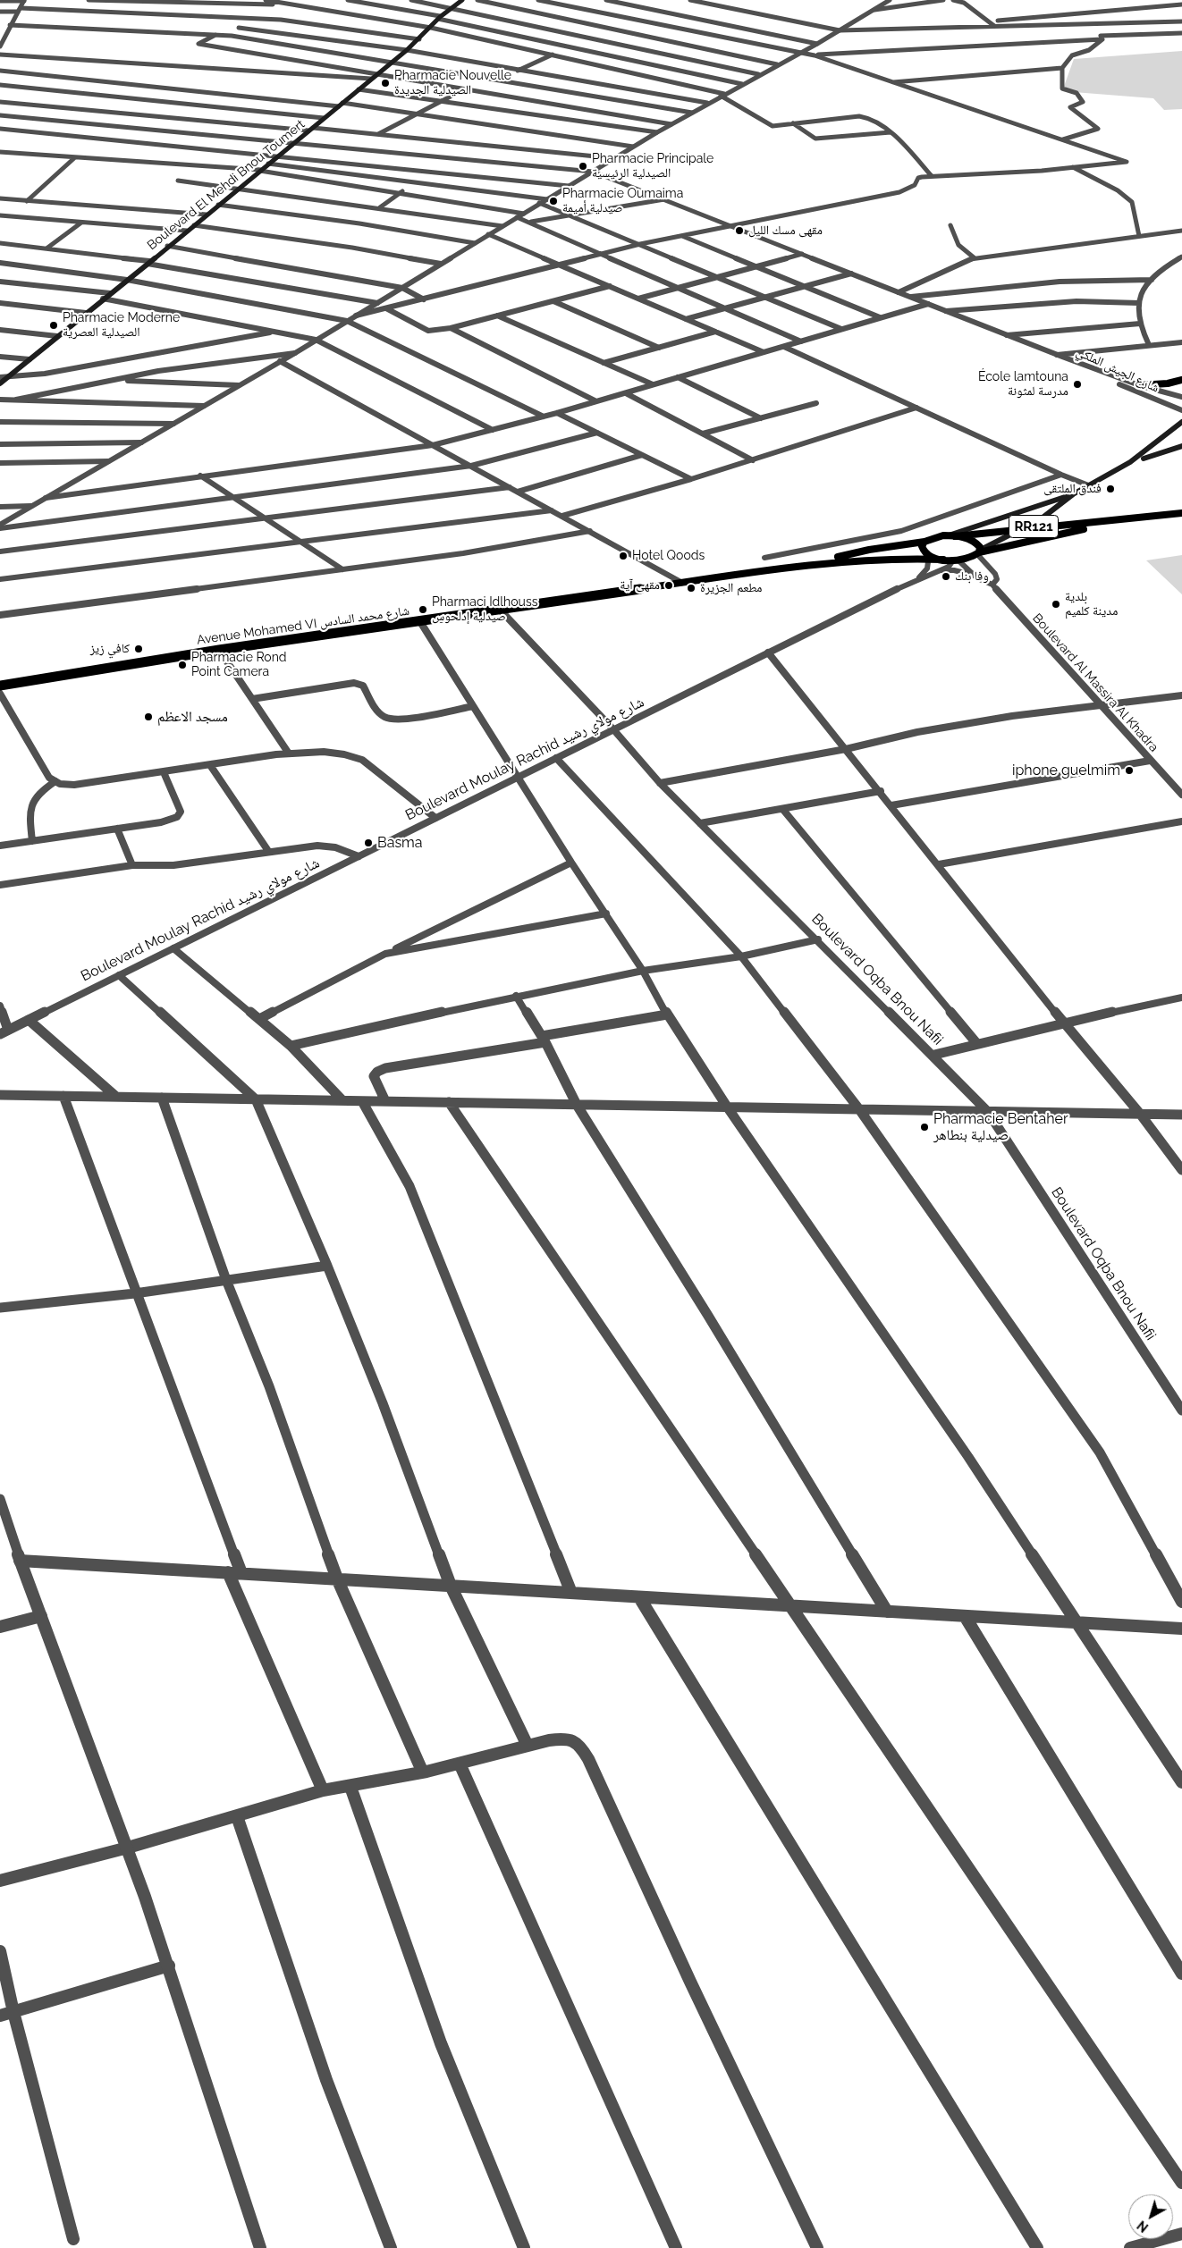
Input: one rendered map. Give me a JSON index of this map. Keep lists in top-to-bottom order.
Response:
{
  "streets": {
    "main road": ["Boulevard El Mehdi Bnou Toumert", "RR121", "Avenue Mohamed VI شارع محمد السادس"],
    "street": [
      "شارع الجيش الملكي",
      "Boulevard Al Massira Al Khadra",
      "Boulevard Moulay Rachid شارع مولاي رشيد",
      "Boulevard Oqba Bnou Nafii"
    ]
  },
  "crossings": [
    ["RR121", "Avenue Mohamed VI شارع محمد السادس"],
    ["RR121", "Boulevard Al Massira Al Khadra"],
    ["RR121", "Boulevard Moulay Rachid شارع مولاي رشيد"],
    ["Avenue Mohamed VI شارع محمد السادس", "Boulevard Al Massira Al Khadra"],
    ["Avenue Mohamed VI شارع محمد السادس", "Boulevard Moulay Rachid شارع مولاي رشيد"],
    ["Avenue Mohamed VI شارع محمد السادس", "Boulevard Oqba Bnou Nafii"],
    ["Boulevard Al Massira Al Khadra", "Boulevard Moulay Rachid شارع مولاي رشيد"],
    ["Boulevard Moulay Rachid شارع مولاي رشيد", "Boulevard Oqba Bnou Nafii"]
  ],
  "places": [
    "Pharmacie Nouvelle الصيدلية الجديدة",
    "Pharmacie Principale الصيدلية الرئيسية",
    "Pharmacie Oumaima صيدلية أميمة",
    "مقهى مسك الليل",
    "Pharmacie Moderne الصيدلية العصرية",
    "École lamtouna مدرسة لمثونة",
    "فندق الملتقى",
    "Hotel Qoods",
    "وفا بنك",
    "مقهى آية",
    "مطعم الجزيرة",
    "بلدية مدينة كلميم",
    "Pharmaci Idlhouss صيدلية إدلحوس",
    "كافي زيز",
    "Pharmacie Rond Point Camera",
    "مسجد الاعظم",
    "iphone guelmim",
    "Basma",
    "Pharmacie Bentaher صيدلية بنطاهر"
  ],
  "north": "bottom left"
}
